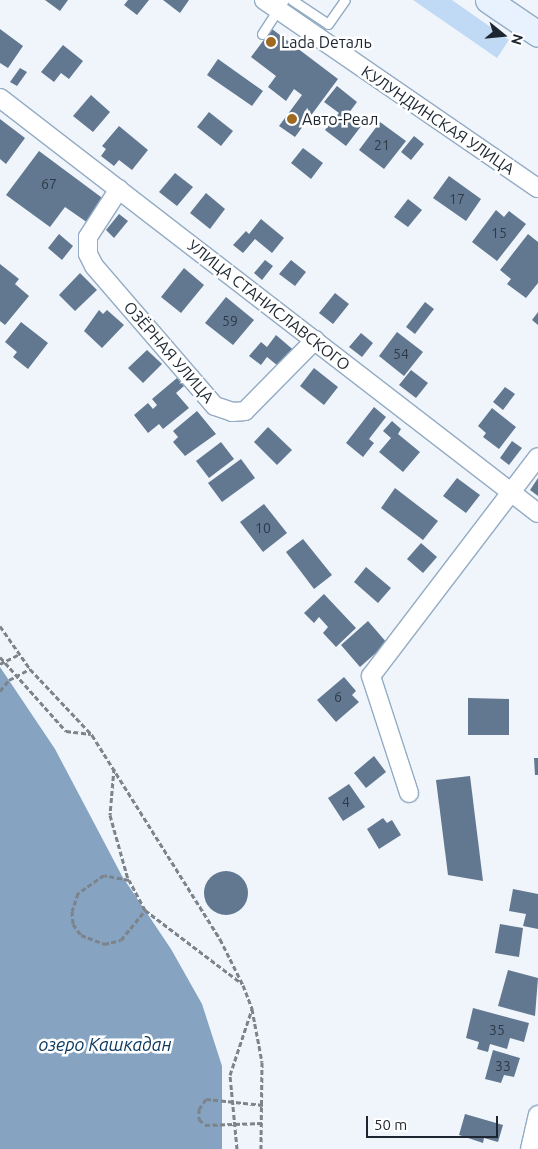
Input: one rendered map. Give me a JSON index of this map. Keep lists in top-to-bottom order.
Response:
{
  "streets": {
    "street": ["КУЛУНДИНСКАЯ УЛИЦА", "УЛИЦА СТАНИСЛАВСКОГО", "ОЗЁРНАЯ УЛИЦА"]
  },
  "crossings": [
    ["УЛИЦА СТАНИСЛАВСКОГО", "ОЗЁРНАЯ УЛИЦА"]
  ],
  "water": ["озеро Кашкадан"],
  "places": ["Lada Dеталь", "Авто-Реал"],
  "house_numbers": [
    "21",
    "67",
    "17",
    "15",
    "59",
    "54",
    "10",
    "6",
    "4",
    "35",
    "33"
  ],
  "scale_bar": "50 m",
  "north": "right"
}
